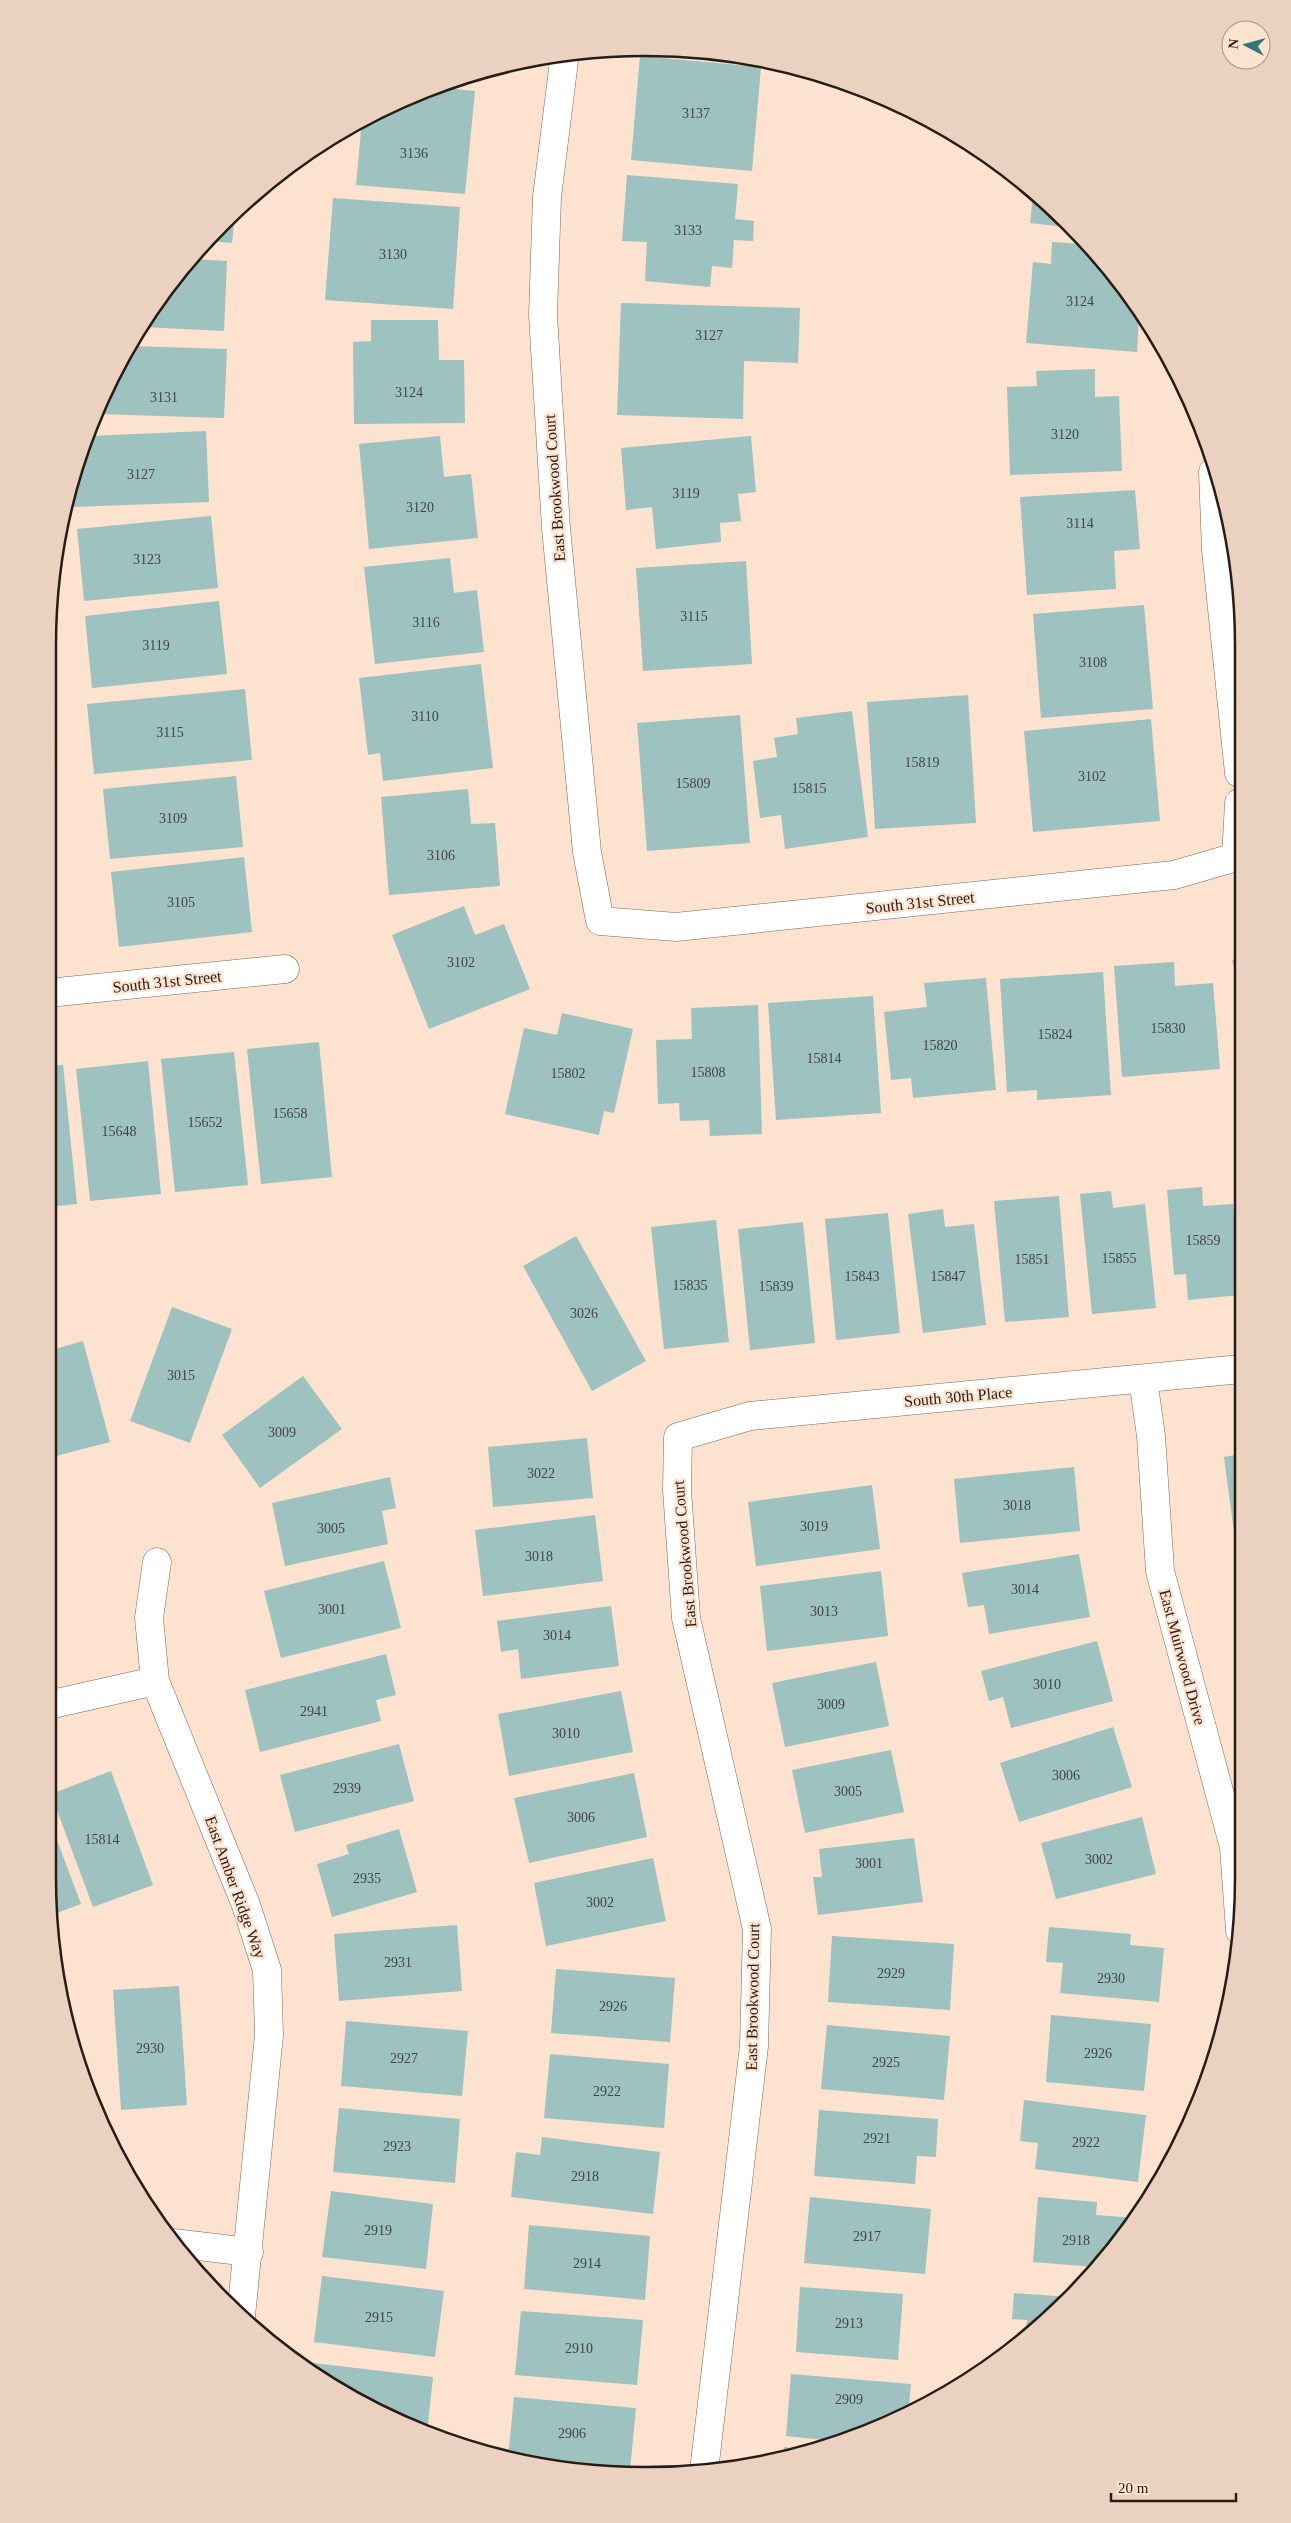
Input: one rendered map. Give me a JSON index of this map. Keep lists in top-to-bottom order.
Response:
{
  "streets": {
    "street": [
      "East Brookwood Court",
      "South 31st Street",
      "South 30th Place",
      "East Muirwood Drive",
      "East Amber Ridge Way"
    ]
  },
  "crossings": [
    ["East Brookwood Court", "South 31st Street"],
    ["East Brookwood Court", "South 30th Place"],
    ["South 30th Place", "East Muirwood Drive"]
  ],
  "house_numbers": [
    "3137",
    "3136",
    "3133",
    "3130",
    "3124",
    "3127",
    "3124",
    "3131",
    "3120",
    "3127",
    "3119",
    "3120",
    "3114",
    "3123",
    "3115",
    "3116",
    "3119",
    "3108",
    "3110",
    "3115",
    "15819",
    "3102",
    "15809",
    "15815",
    "3109",
    "3106",
    "3105",
    "3102",
    "15830",
    "15824",
    "15820",
    "15814",
    "15808",
    "15802",
    "15658",
    "15652",
    "15648",
    "15859",
    "15855",
    "15851",
    "15843",
    "15847",
    "15835",
    "15839",
    "3026",
    "3015",
    "3009",
    "3022",
    "3018",
    "3019",
    "3005",
    "3018",
    "3014",
    "3001",
    "3013",
    "3014",
    "3010",
    "3009",
    "2941",
    "3010",
    "3006",
    "2939",
    "3005",
    "3006",
    "15814",
    "3002",
    "3001",
    "2935",
    "3002",
    "2931",
    "2929",
    "2930",
    "2926",
    "2930",
    "2926",
    "2927",
    "2925",
    "2922",
    "2921",
    "2922",
    "2923",
    "2918",
    "2919",
    "2917",
    "2918",
    "2914",
    "2915",
    "2913",
    "2910",
    "2909",
    "2906"
  ],
  "scale_bar": "20 m",
  "north": "left"
}
